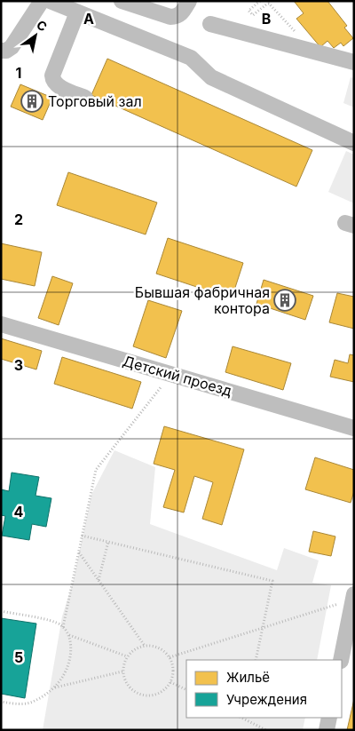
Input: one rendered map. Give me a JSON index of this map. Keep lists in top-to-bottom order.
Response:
{
  "streets": {
    "street": ["Детский проезд"]
  },
  "places": {
    "building": ["Торговый зал", "Бывшая фабричная контора"]
  },
  "legend": ["Жильё", "Учреждения"],
  "north": "top right",
  "grid": {
    "columns": ["A", "B"],
    "rows": [
      "1",
      "2",
      "3",
      "4",
      "5"
    ]
  }
}
